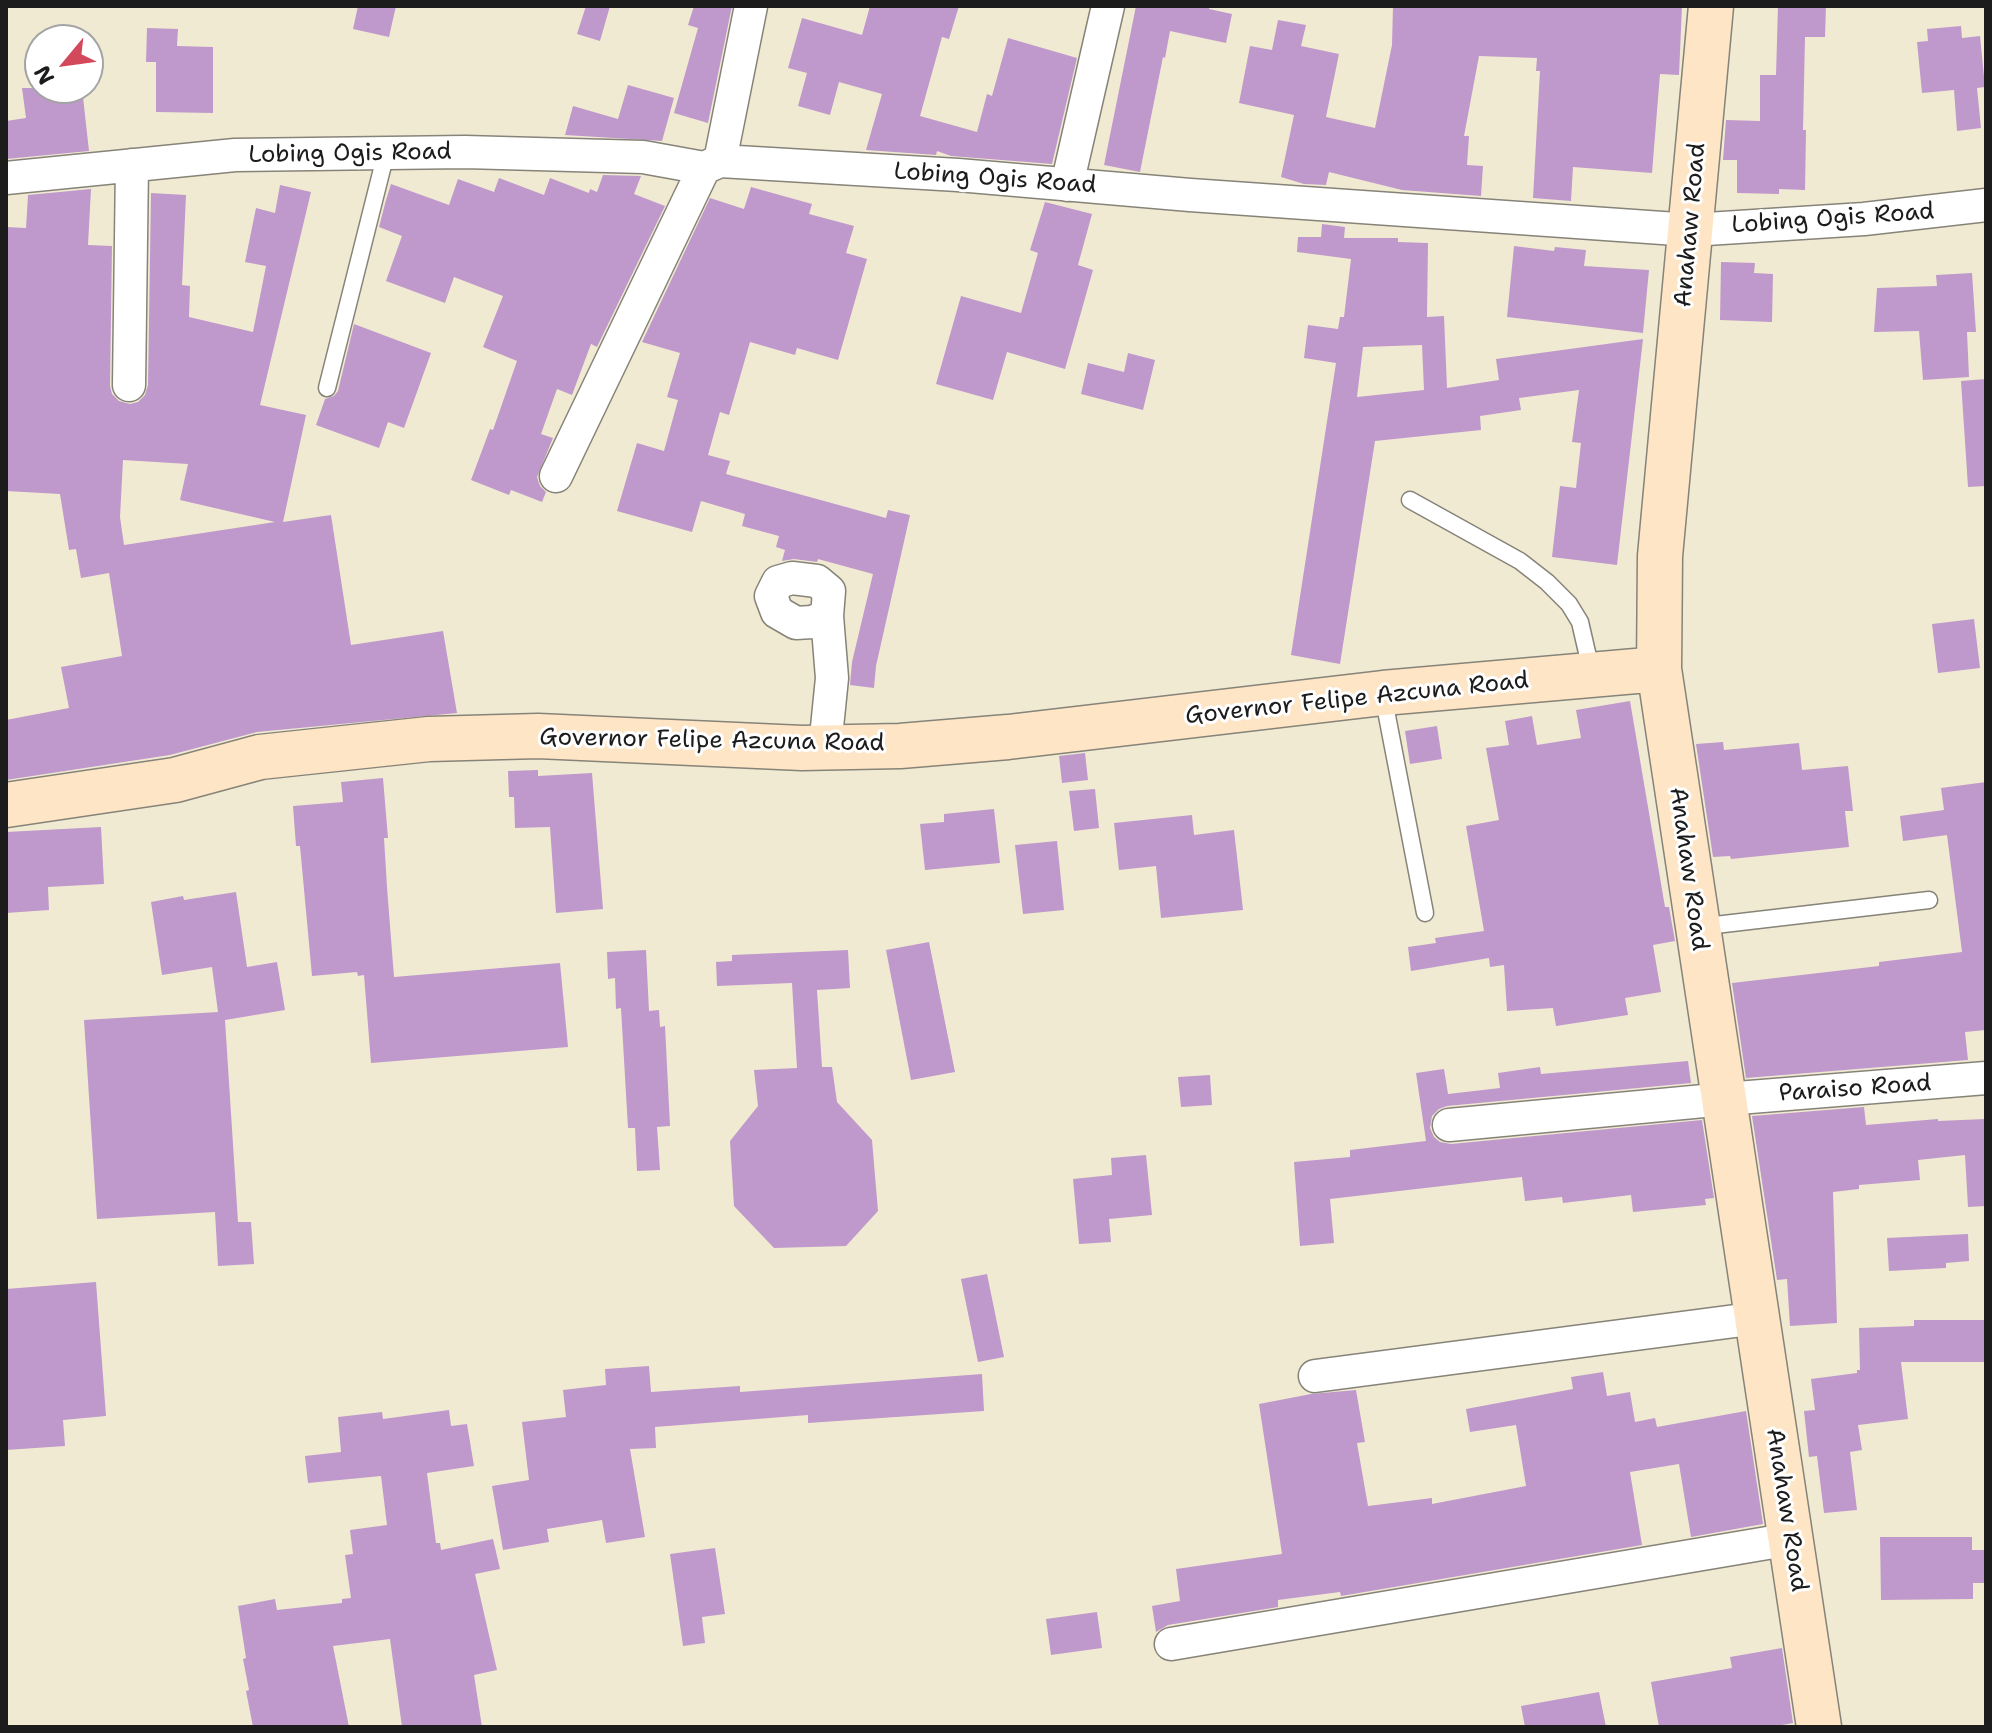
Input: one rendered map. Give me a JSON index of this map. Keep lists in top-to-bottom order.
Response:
{
  "streets": {
    "street": [
      "Lobing Ogis Road",
      "Anahaw Road",
      "Governor Felipe Azcuna Road",
      "Paraiso Road"
    ]
  },
  "crossings": [
    ["Lobing Ogis Road", "Anahaw Road"],
    ["Anahaw Road", "Governor Felipe Azcuna Road"],
    ["Anahaw Road", "Paraiso Road"]
  ],
  "north": "bottom left"
}
